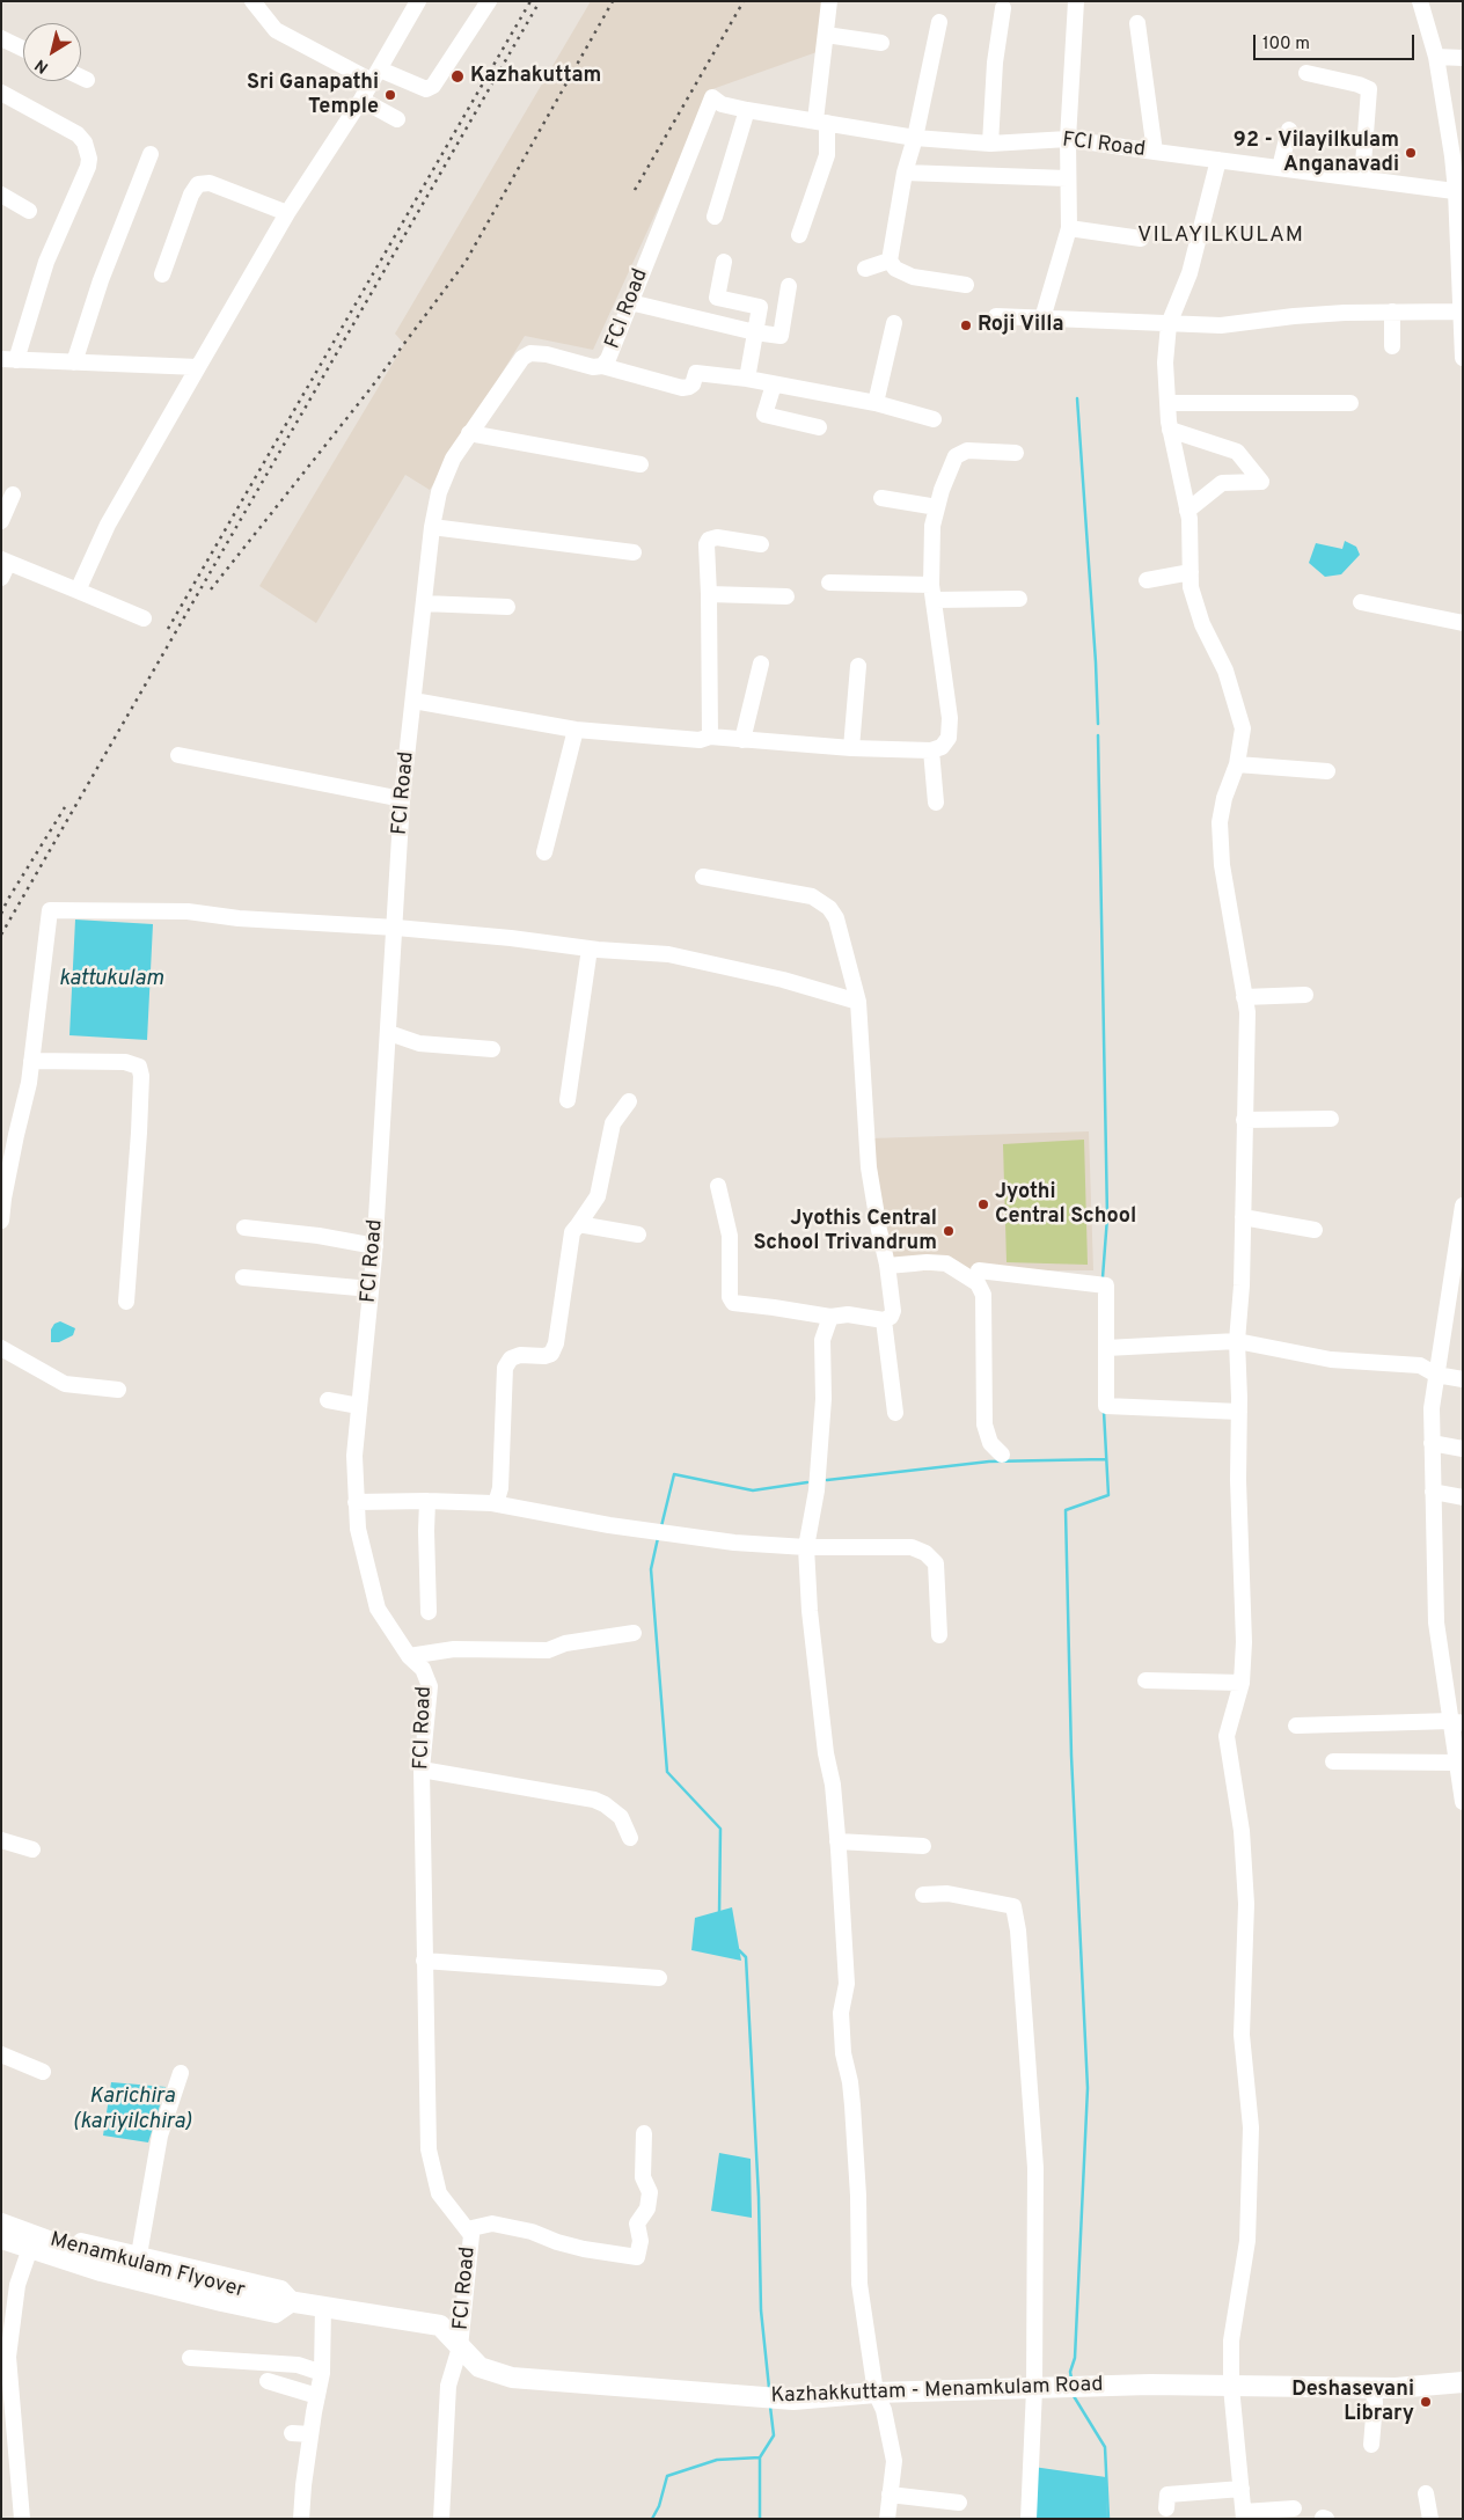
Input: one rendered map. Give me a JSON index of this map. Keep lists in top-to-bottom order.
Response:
{
  "streets": {
    "main road": ["Menamkulam Flyover", "Kazhakkuttam - Menamkulam Road"],
    "street": ["FCI Road"]
  },
  "crossings": [
    ["FCI Road", "Kazhakkuttam - Menamkulam Road"],
    ["Menamkulam Flyover", "Kazhakkuttam - Menamkulam Road"]
  ],
  "districts": ["VILAYILKULAM"],
  "water": ["kattukulam", "Karichira (kariyilchira)"],
  "places": [
    "Kazhakuttam",
    "Sri Ganapathi Temple",
    "92 - Vilayilkulam Anganavadi",
    "Roji Villa",
    "Jyothi Central School",
    "Jyothis Central School Trivandrum",
    "Deshasevani Library"
  ],
  "scale_bar": "100 m",
  "north": "bottom left"
}
